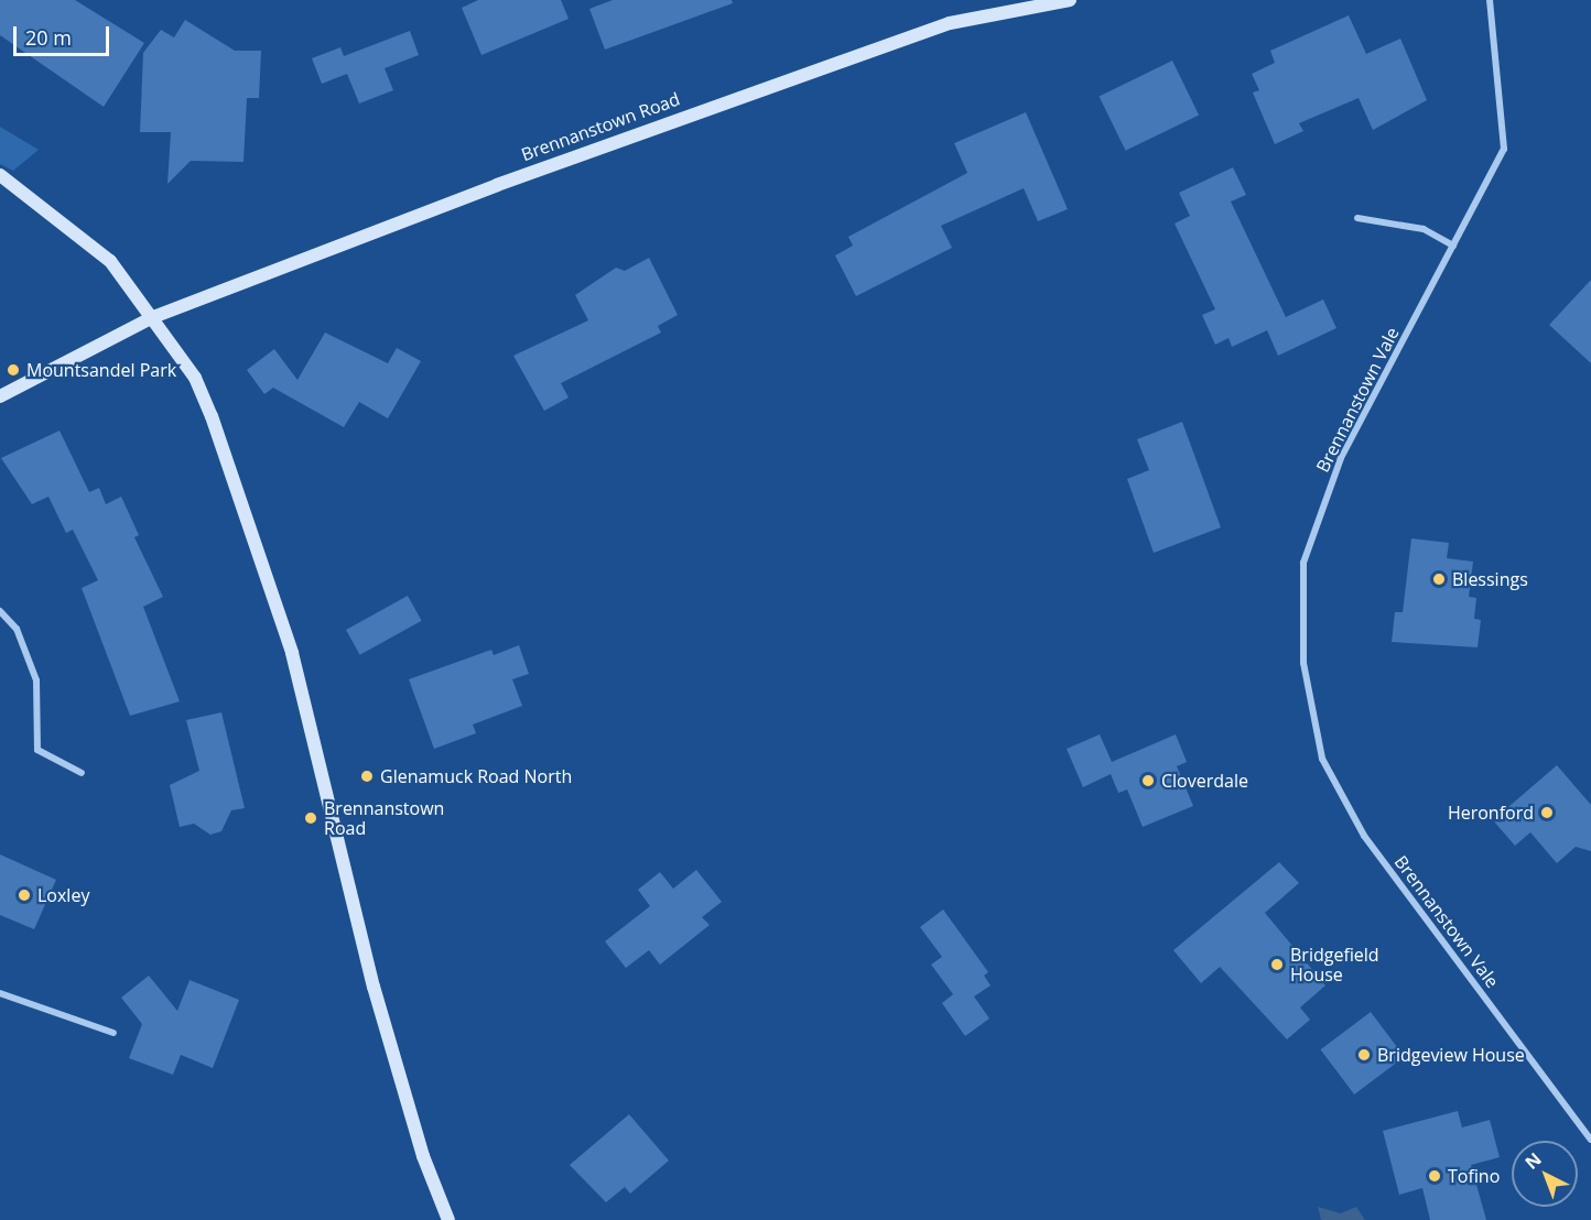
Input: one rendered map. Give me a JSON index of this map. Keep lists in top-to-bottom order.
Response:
{
  "streets": {
    "main road": ["Brennanstown Road"],
    "street": ["Brennanstown Vale"]
  },
  "places": [
    "Mountsandel Park",
    "Blessings",
    "Glenamuck Road North",
    "Cloverdale",
    "Heronford",
    "Brennanstown Road",
    "Loxley",
    "Bridgefield House",
    "Bridgeview House",
    "Tofino"
  ],
  "scale_bar": "20 m",
  "north": "top left"
}
